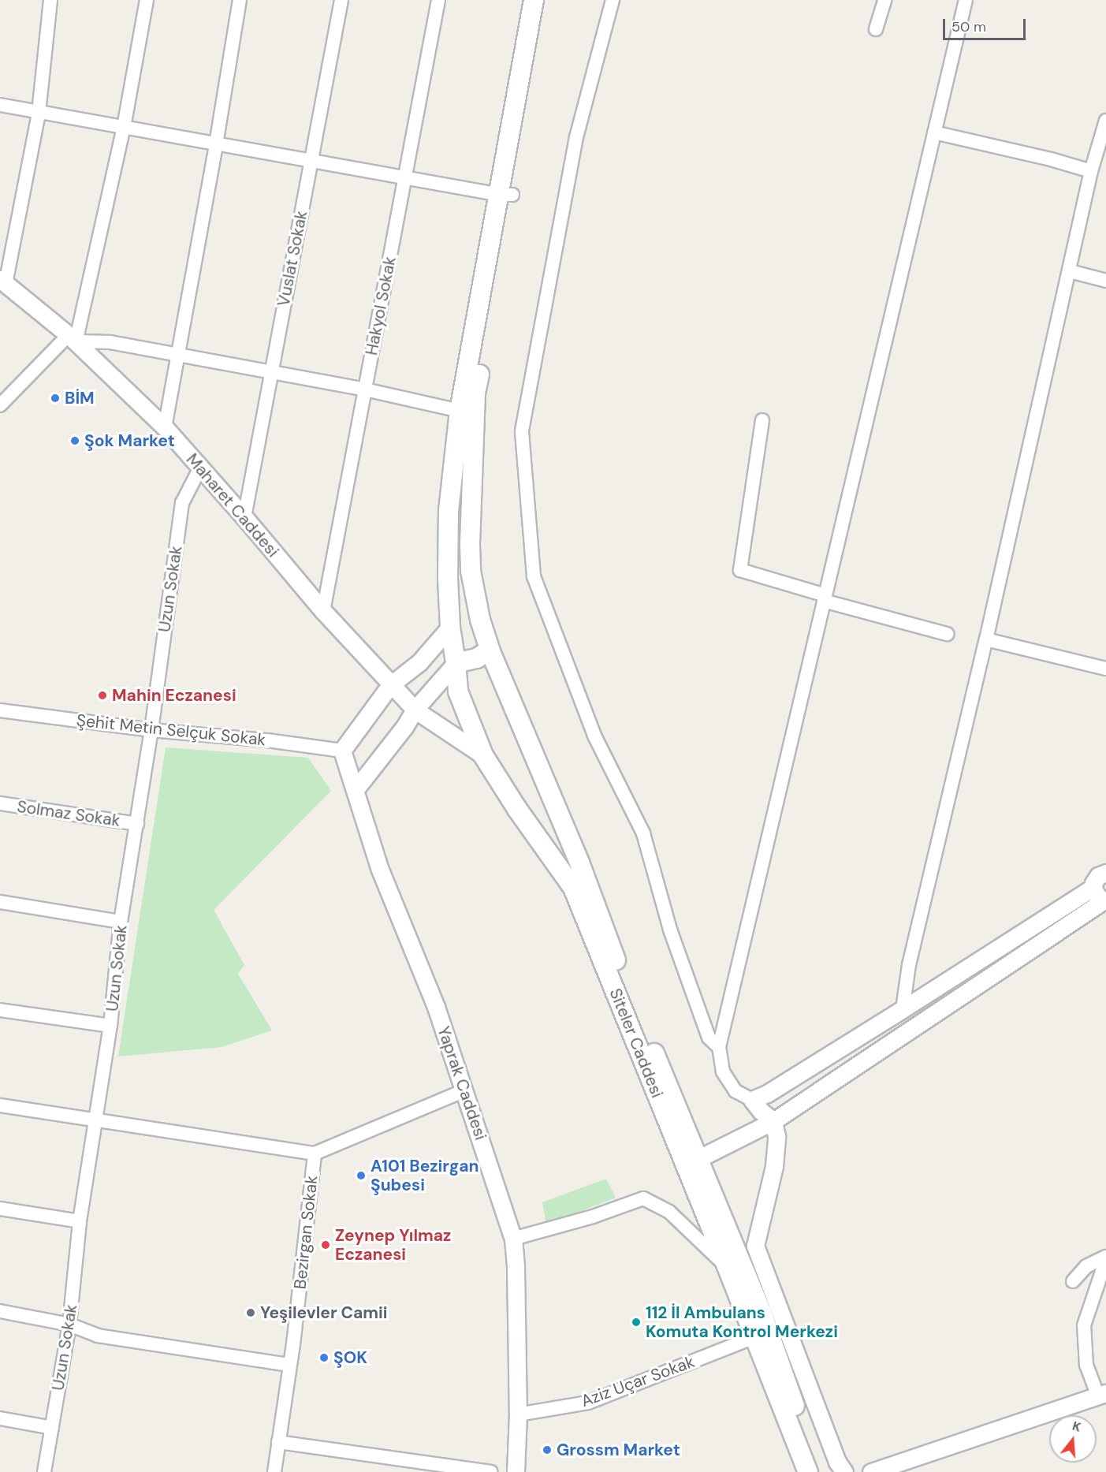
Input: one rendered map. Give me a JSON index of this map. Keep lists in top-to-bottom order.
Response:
{
  "streets": {
    "main road": ["Siteler Caddesi"],
    "street": [
      "Vuslat Sokak",
      "Hakyol Sokak",
      "Maharet Caddesi",
      "Uzun Sokak",
      "Şehit Metin Selçuk Sokak",
      "Solmaz Sokak",
      "Yaprak Caddesi",
      "Bezirgan Sokak",
      "Aziz Uçar Sokak"
    ]
  },
  "crossings": [
    ["Vuslat Sokak", "Maharet Caddesi"],
    ["Hakyol Sokak", "Maharet Caddesi"],
    ["Maharet Caddesi", "Uzun Sokak"],
    ["Uzun Sokak", "Şehit Metin Selçuk Sokak"],
    ["Uzun Sokak", "Solmaz Sokak"],
    ["Şehit Metin Selçuk Sokak", "Yaprak Caddesi"],
    ["Siteler Caddesi", "Aziz Uçar Sokak"],
    ["Yaprak Caddesi", "Bezirgan Sokak"],
    ["Yaprak Caddesi", "Aziz Uçar Sokak"]
  ],
  "places": [
    "BİM",
    "Şok Market",
    "Mahin Eczanesi",
    "A101 Bezirgan Şubesi",
    "Zeynep Yılmaz Eczanesi",
    "Yeşilevler Camii",
    "112 İl Ambulans Komuta Kontrol Merkezi",
    "ŞOK",
    "Grossm Market"
  ],
  "scale_bar": "50 m",
  "north": "top"
}
